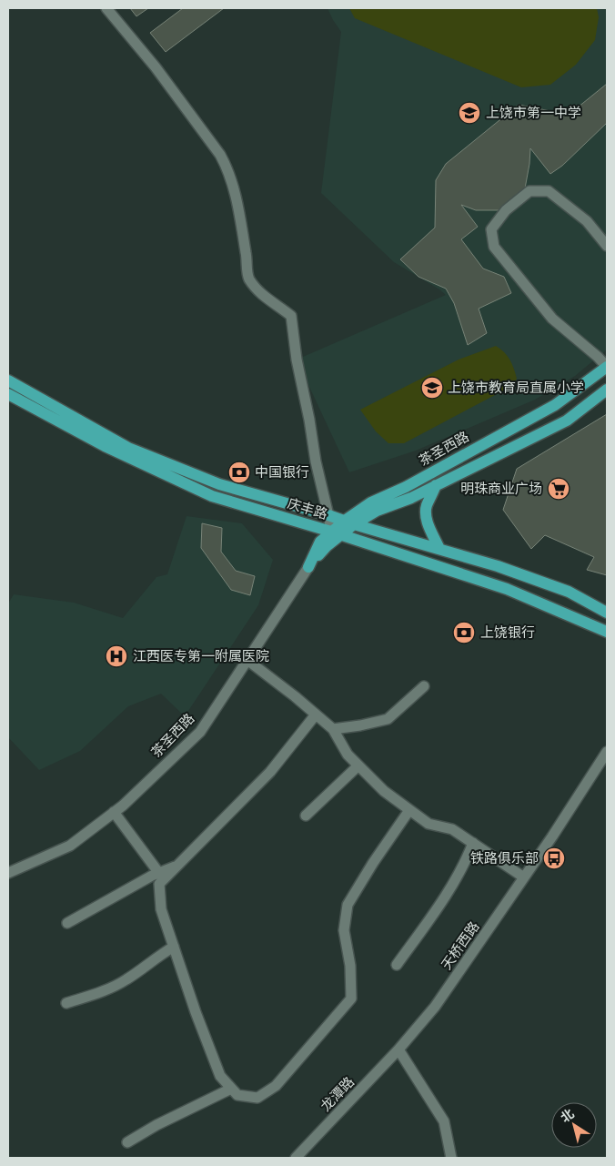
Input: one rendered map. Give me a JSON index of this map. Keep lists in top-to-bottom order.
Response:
{
  "streets": {
    "main road": ["茶圣西路", "庆丰路"],
    "street": ["天桥西路", "龙潭路"]
  },
  "crossings": [
    ["茶圣西路", "庆丰路"],
    ["天桥西路", "龙潭路"]
  ],
  "places": {
    "school or university": ["上饶市第一中学", "上饶市教育局直属小学"],
    "bank": ["中国银行", "上饶银行"],
    "supermarket": ["明珠商业广场"],
    "hospital": ["江西医专第一附属医院"],
    "bus stop": ["铁路俱乐部"]
  },
  "north": "top left"
}
